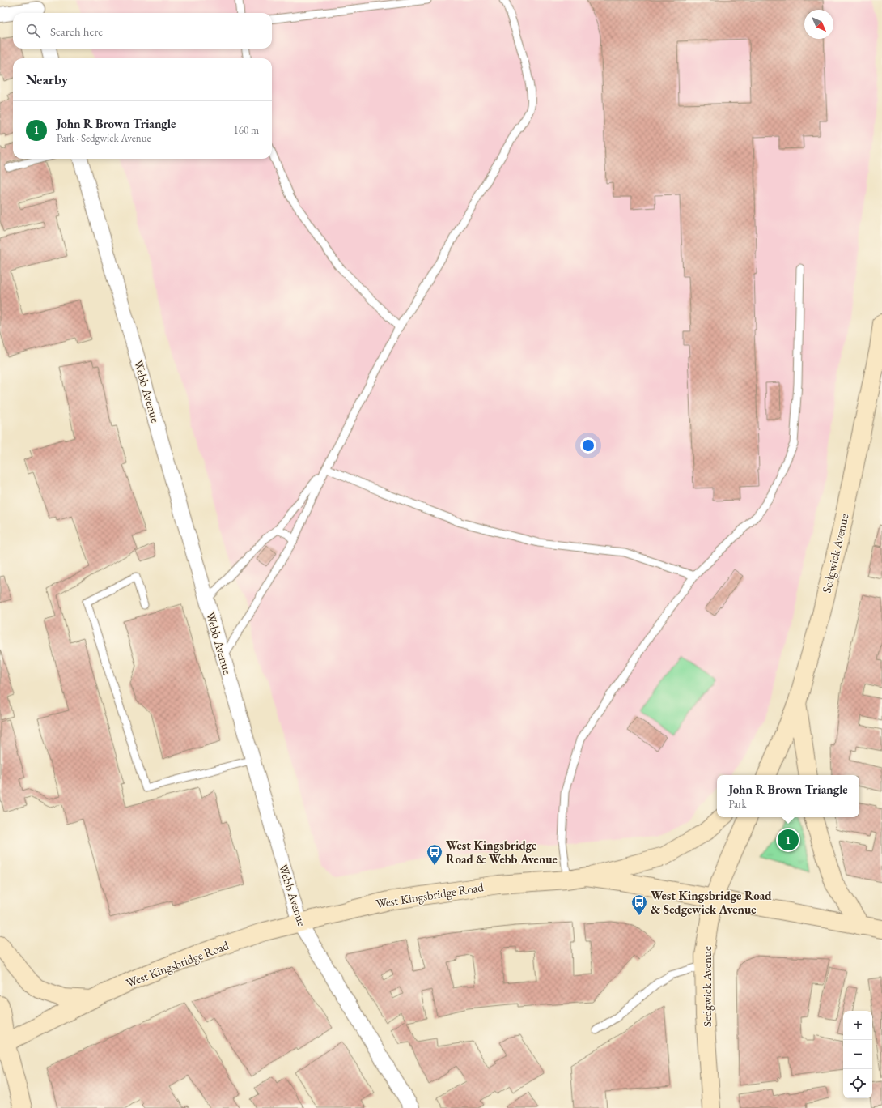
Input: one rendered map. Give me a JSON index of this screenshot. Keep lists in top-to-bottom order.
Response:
{
  "streets": {
    "street": ["Webb Avenue", "Sedgwick Avenue", "West Kingsbridge Road"]
  },
  "crossings": [
    ["Webb Avenue", "West Kingsbridge Road"],
    ["Sedgwick Avenue", "West Kingsbridge Road"]
  ],
  "places": {
    "bus stop": ["West Kingsbridge Road & Webb Avenue", "West Kingsbridge Road & Sedgewick Avenue"]
  },
  "north": "bottom right",
  "page": {
    "search": "Search here",
    "heading": "Nearby",
    "list": [
      {
        "mark": "1",
        "name": "John R Brown Triangle",
        "note": "Park · Sedgwick Avenue",
        "value": "160 m"
      }
    ],
    "popup": ["John R Brown Triangle", "Park"],
    "pins": "1",
    "map_buttons": ["+", "−"]
  }
}
